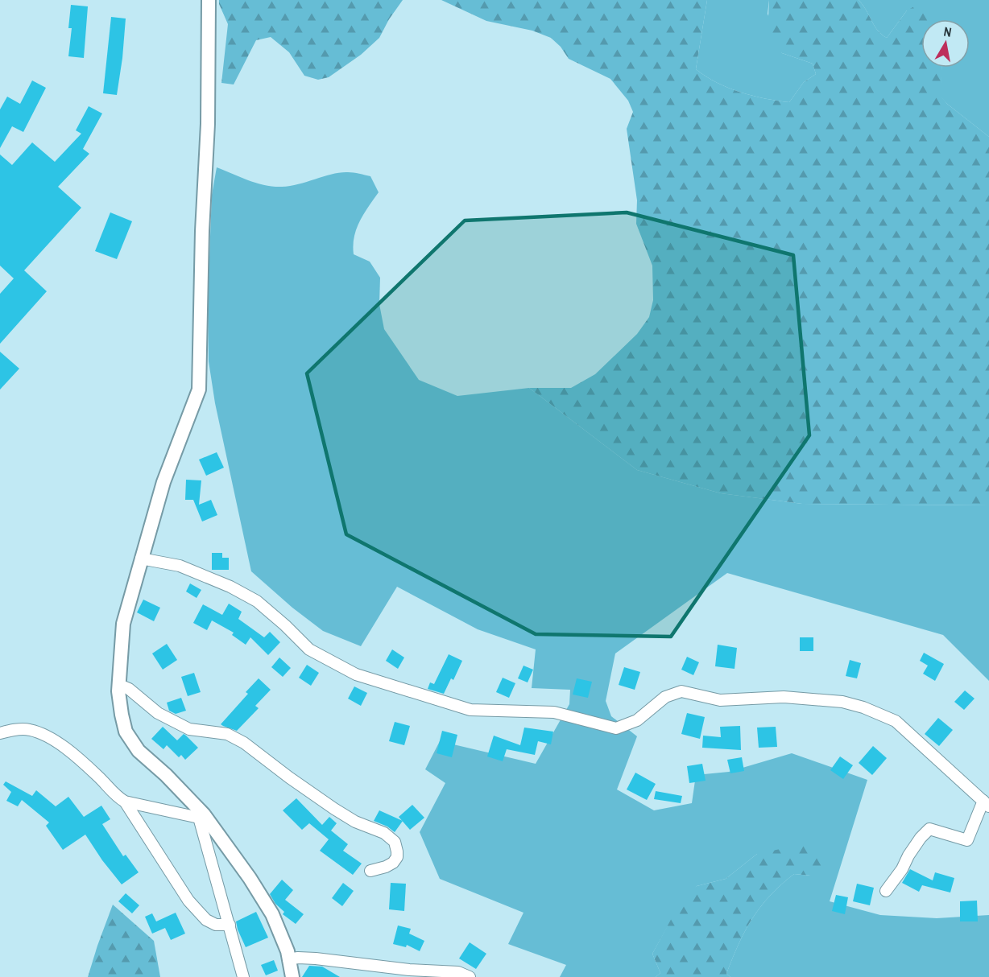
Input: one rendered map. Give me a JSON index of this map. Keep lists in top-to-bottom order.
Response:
{
  "north": "top"
}
